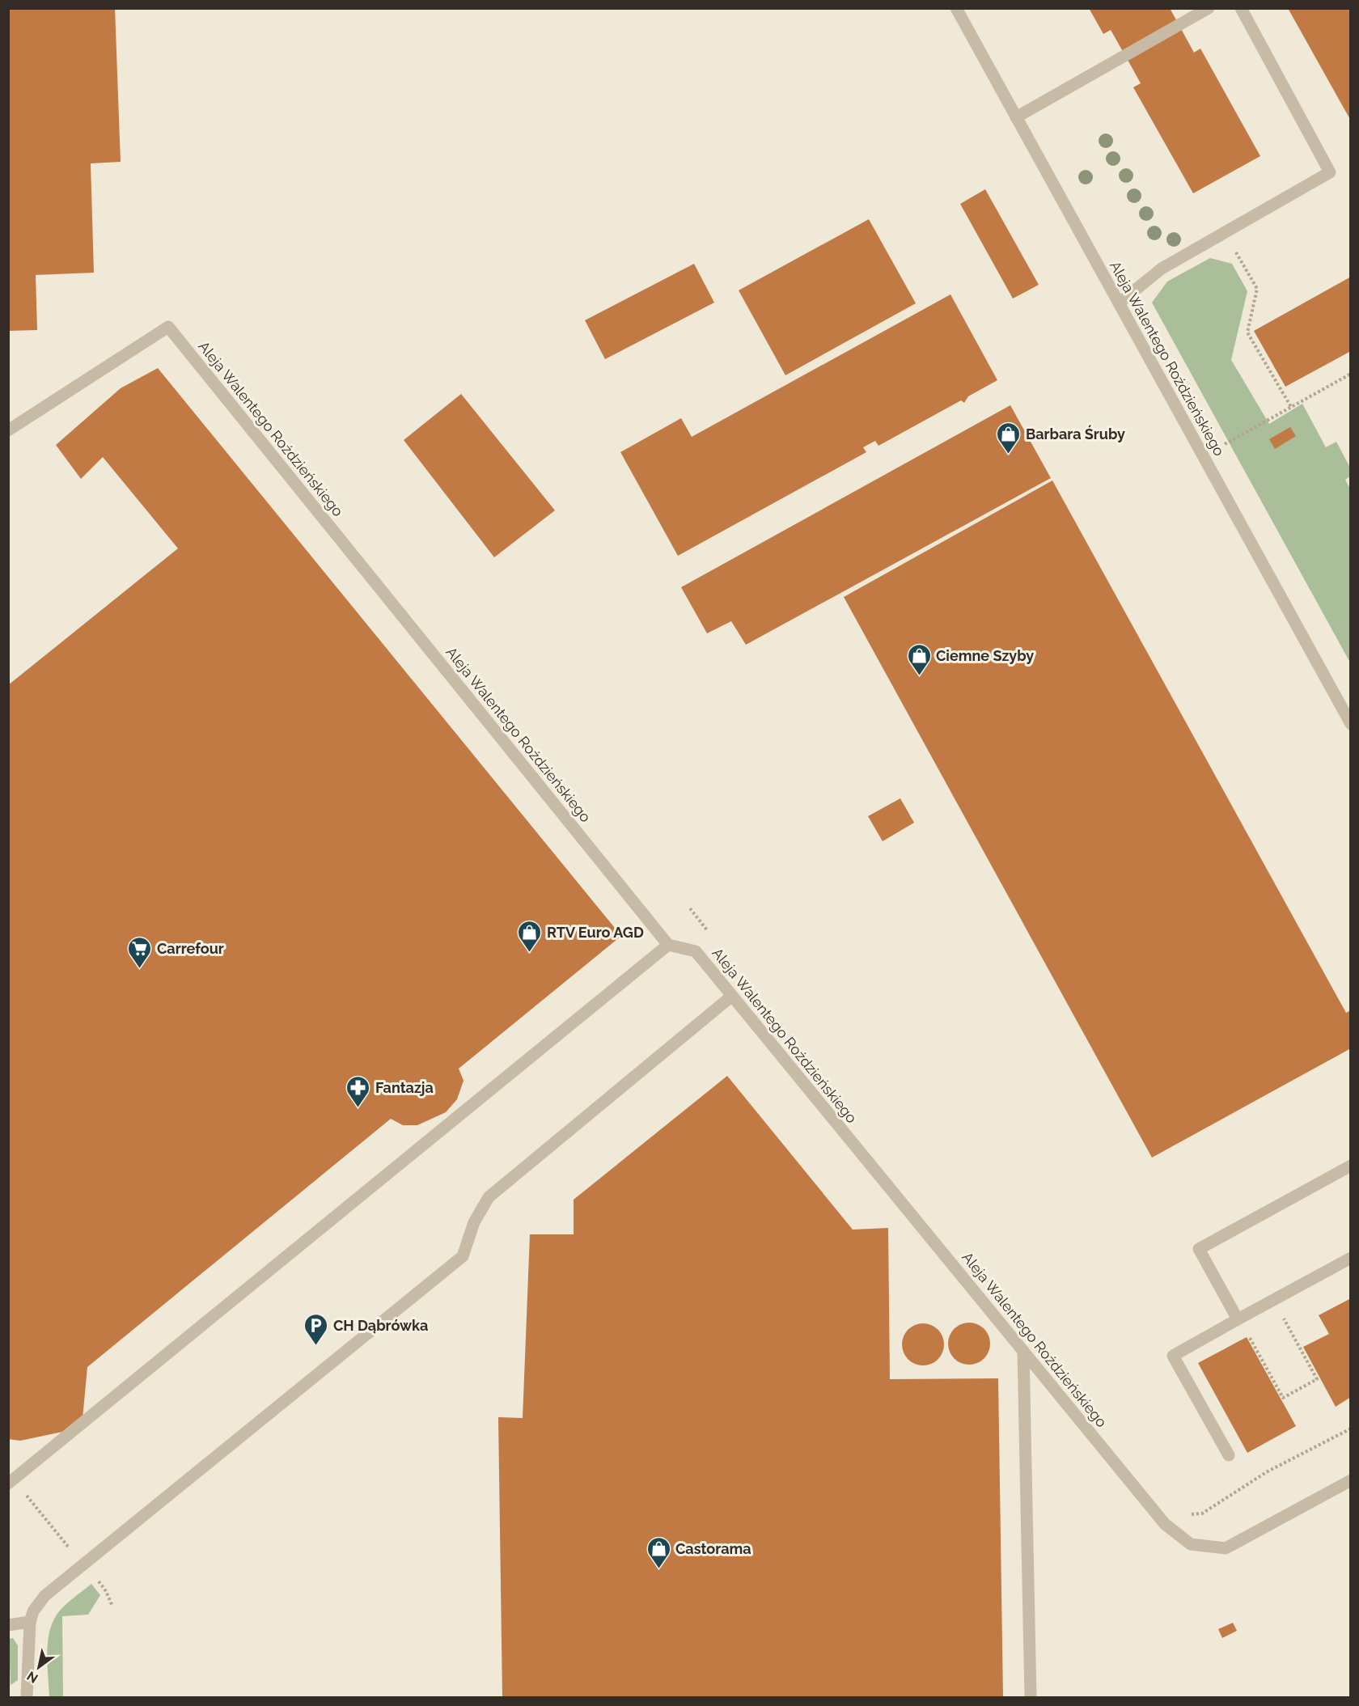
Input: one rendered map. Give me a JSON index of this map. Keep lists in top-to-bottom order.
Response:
{
  "streets": {
    "street": ["Aleja Walentego Roździeńskiego"]
  },
  "places": {
    "shop": [
      "Barbara Śruby",
      "Ciemne Szyby",
      "RTV Euro AGD",
      "Castorama"
    ],
    "supermarket": ["Carrefour"],
    "pharmacy": ["Fantazja"],
    "parking": ["CH Dąbrówka"]
  },
  "north": "bottom left"
}
